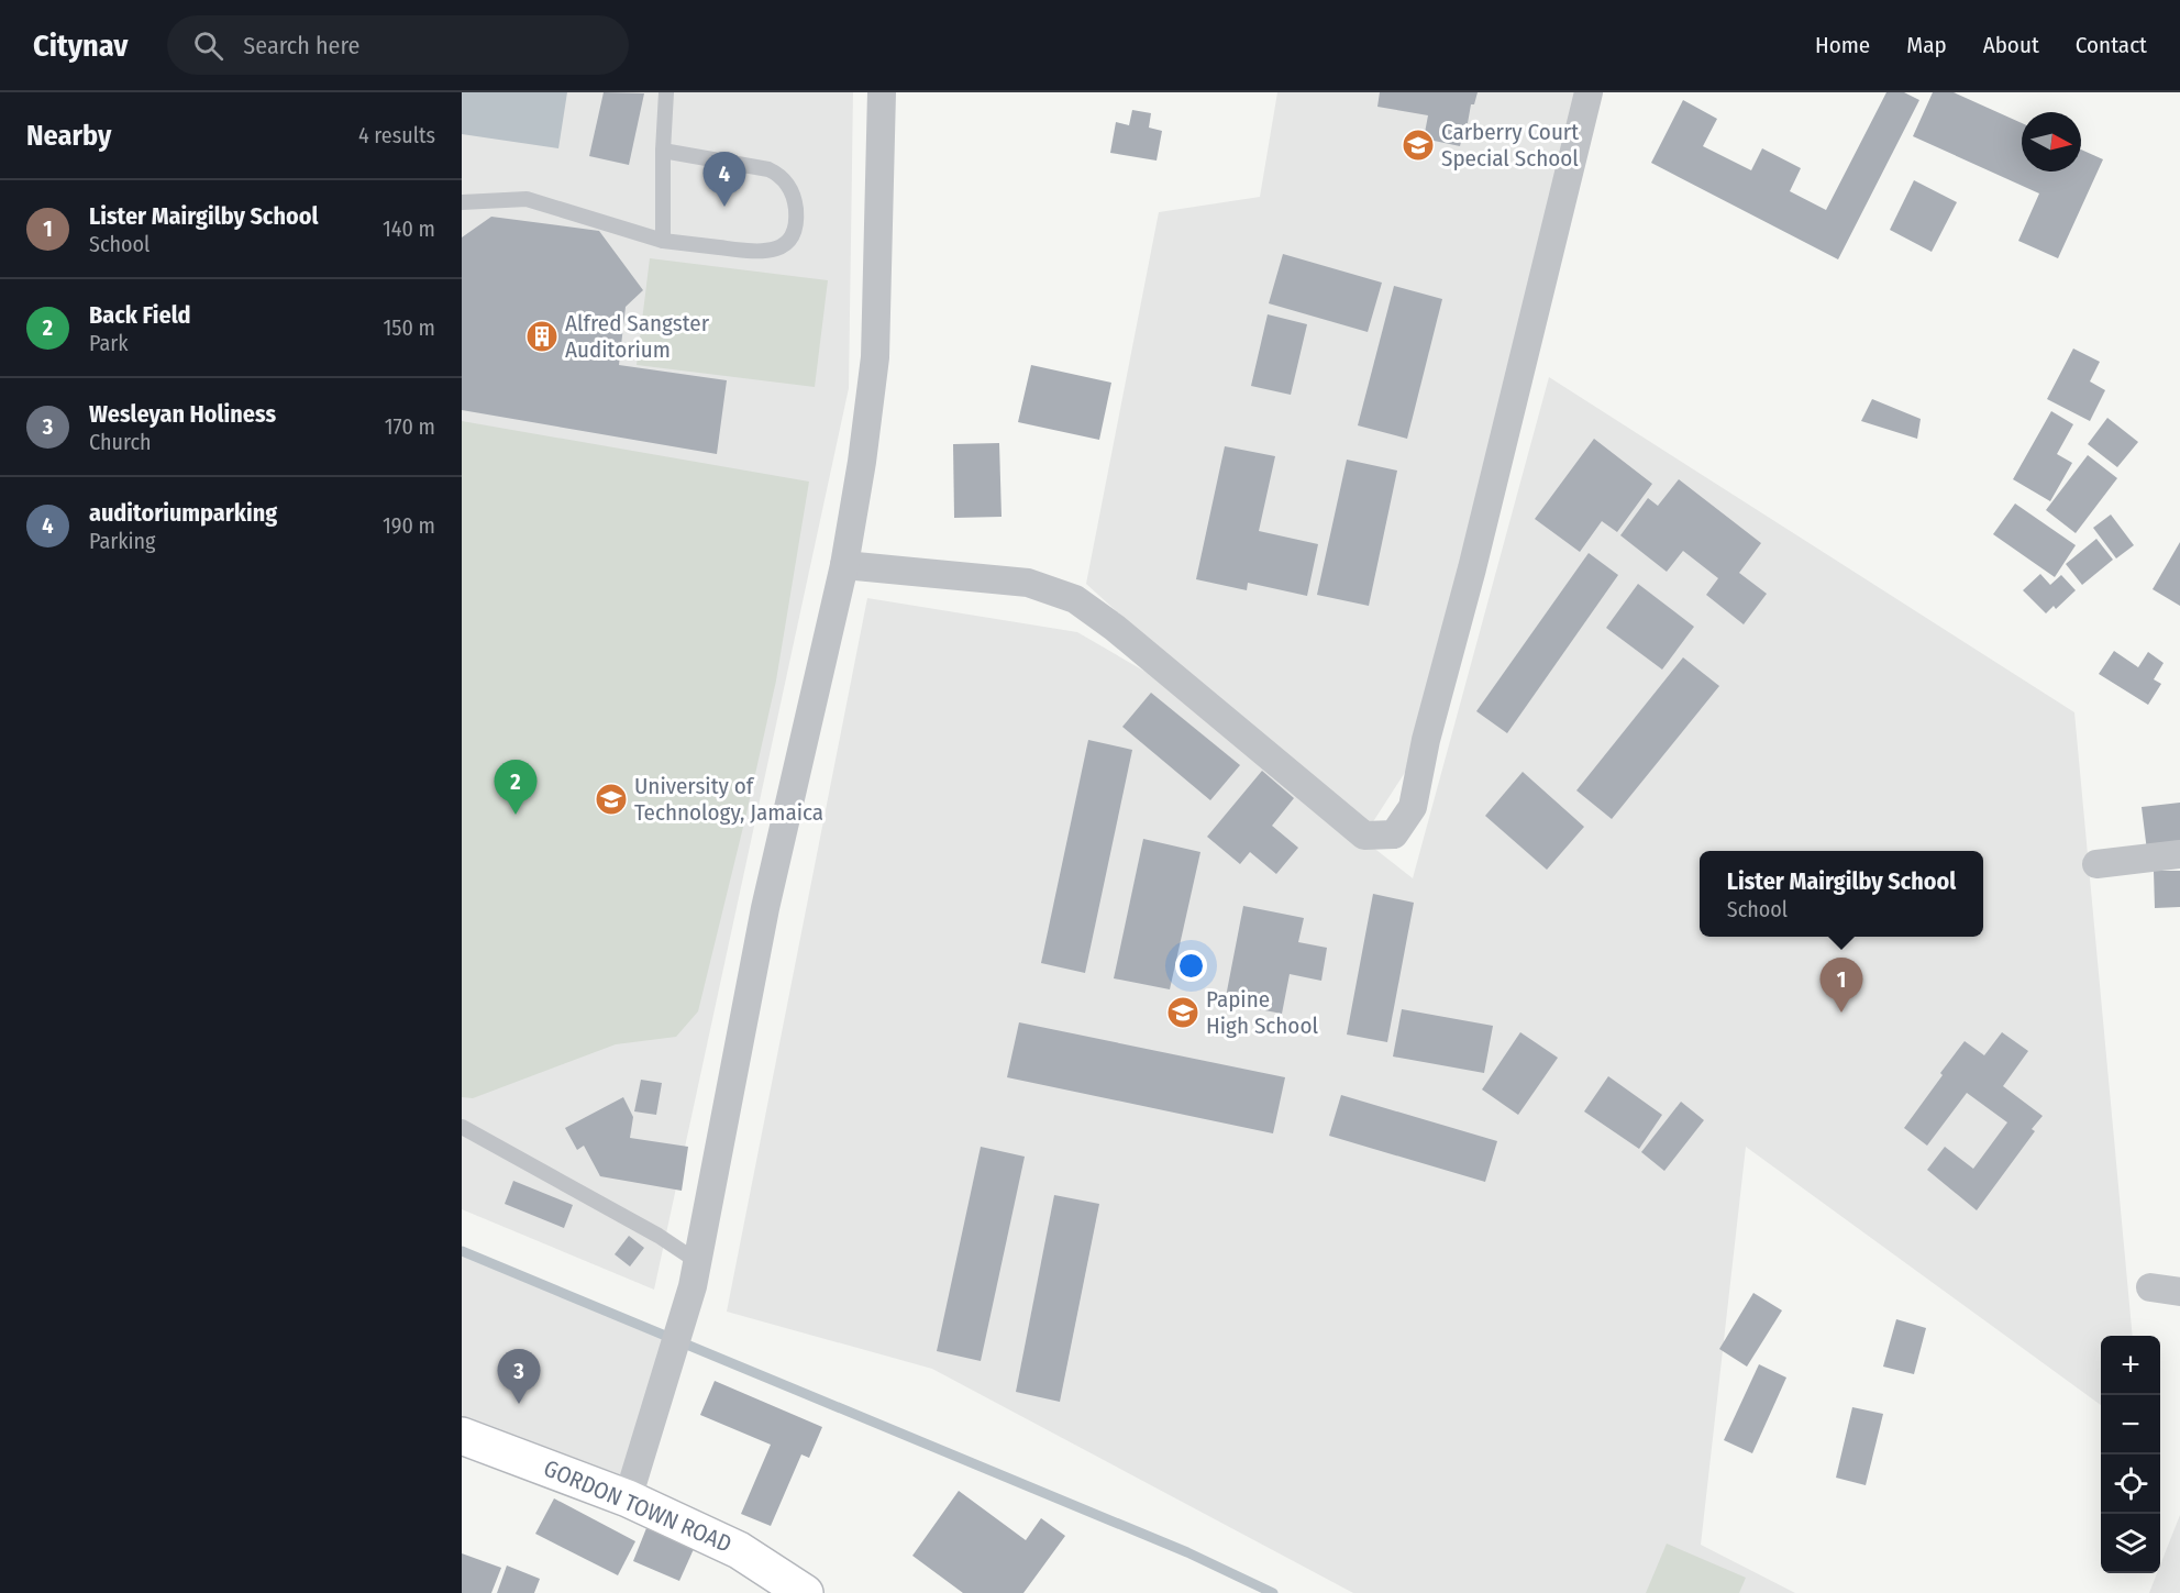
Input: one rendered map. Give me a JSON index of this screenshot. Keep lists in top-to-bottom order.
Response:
{
  "streets": {
    "main road": ["GORDON TOWN ROAD"]
  },
  "places": {
    "school or university": ["Carberry Court Special School", "University of Technology, Jamaica", "Papine High School"],
    "building": ["Alfred Sangster Auditorium"]
  },
  "north": "right",
  "page": {
    "header": "Citynav",
    "search": "Search here",
    "nav": [
      "Home",
      "Map",
      "About",
      "Contact"
    ],
    "heading": ["Nearby", "4 results"],
    "pins": [
      "4",
      "2",
      "1",
      "3"
    ],
    "list": [
      {
        "mark": "1",
        "name": "Lister Mairgilby School",
        "note": "School",
        "value": "140 m"
      },
      {
        "mark": "2",
        "name": "Back Field",
        "note": "Park",
        "value": "150 m"
      },
      {
        "mark": "3",
        "name": "Wesleyan Holiness",
        "note": "Church",
        "value": "170 m"
      },
      {
        "mark": "4",
        "name": "auditoriumparking",
        "note": "Parking",
        "value": "190 m"
      }
    ],
    "popup": ["Lister Mairgilby School", "School"],
    "map_buttons": ["+", "−"]
  }
}
